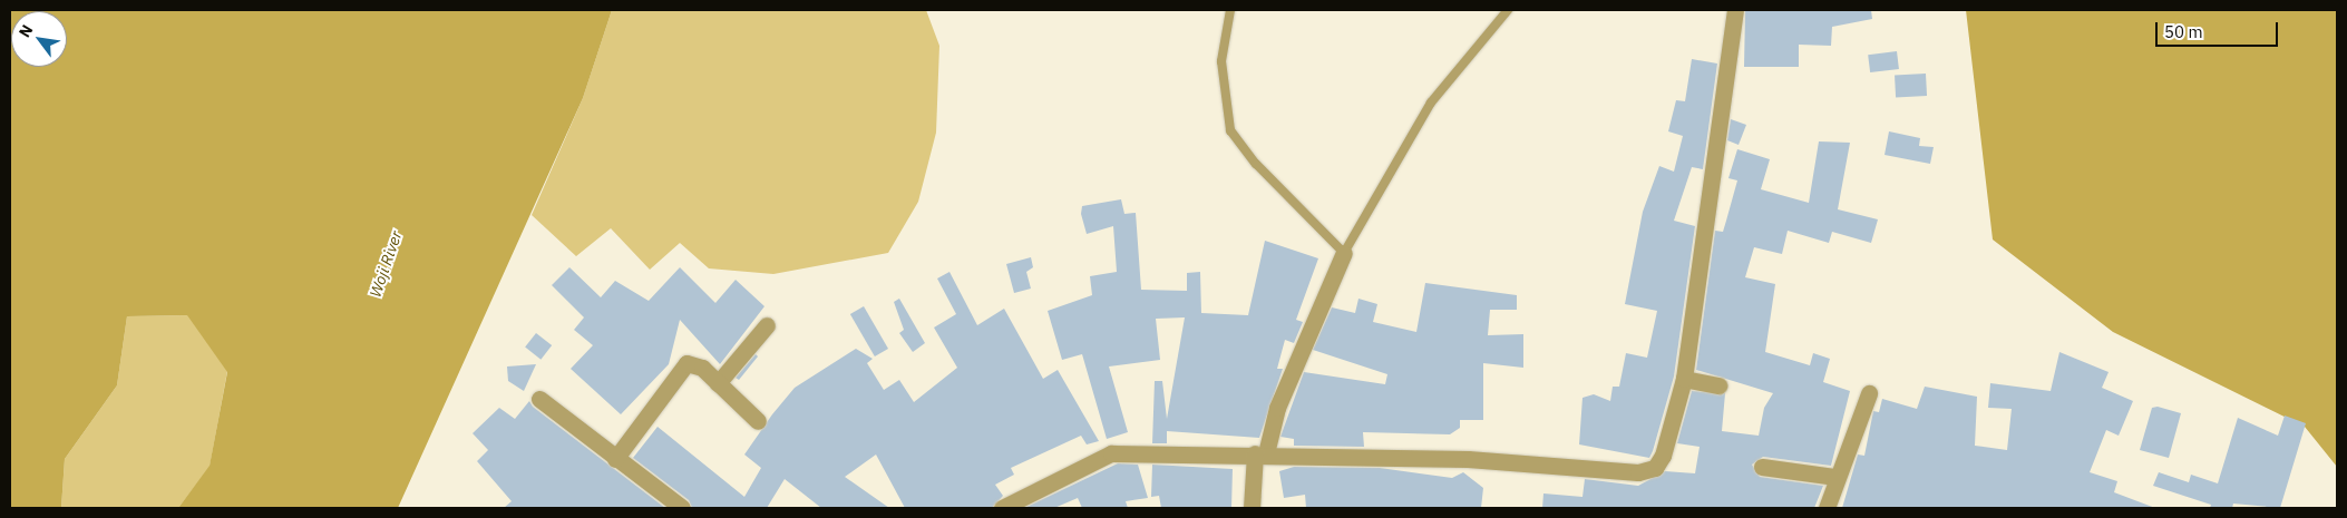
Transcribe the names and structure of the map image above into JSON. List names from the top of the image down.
{
  "water": ["Woji River"],
  "scale_bar": "50 m",
  "north": "top left"
}
